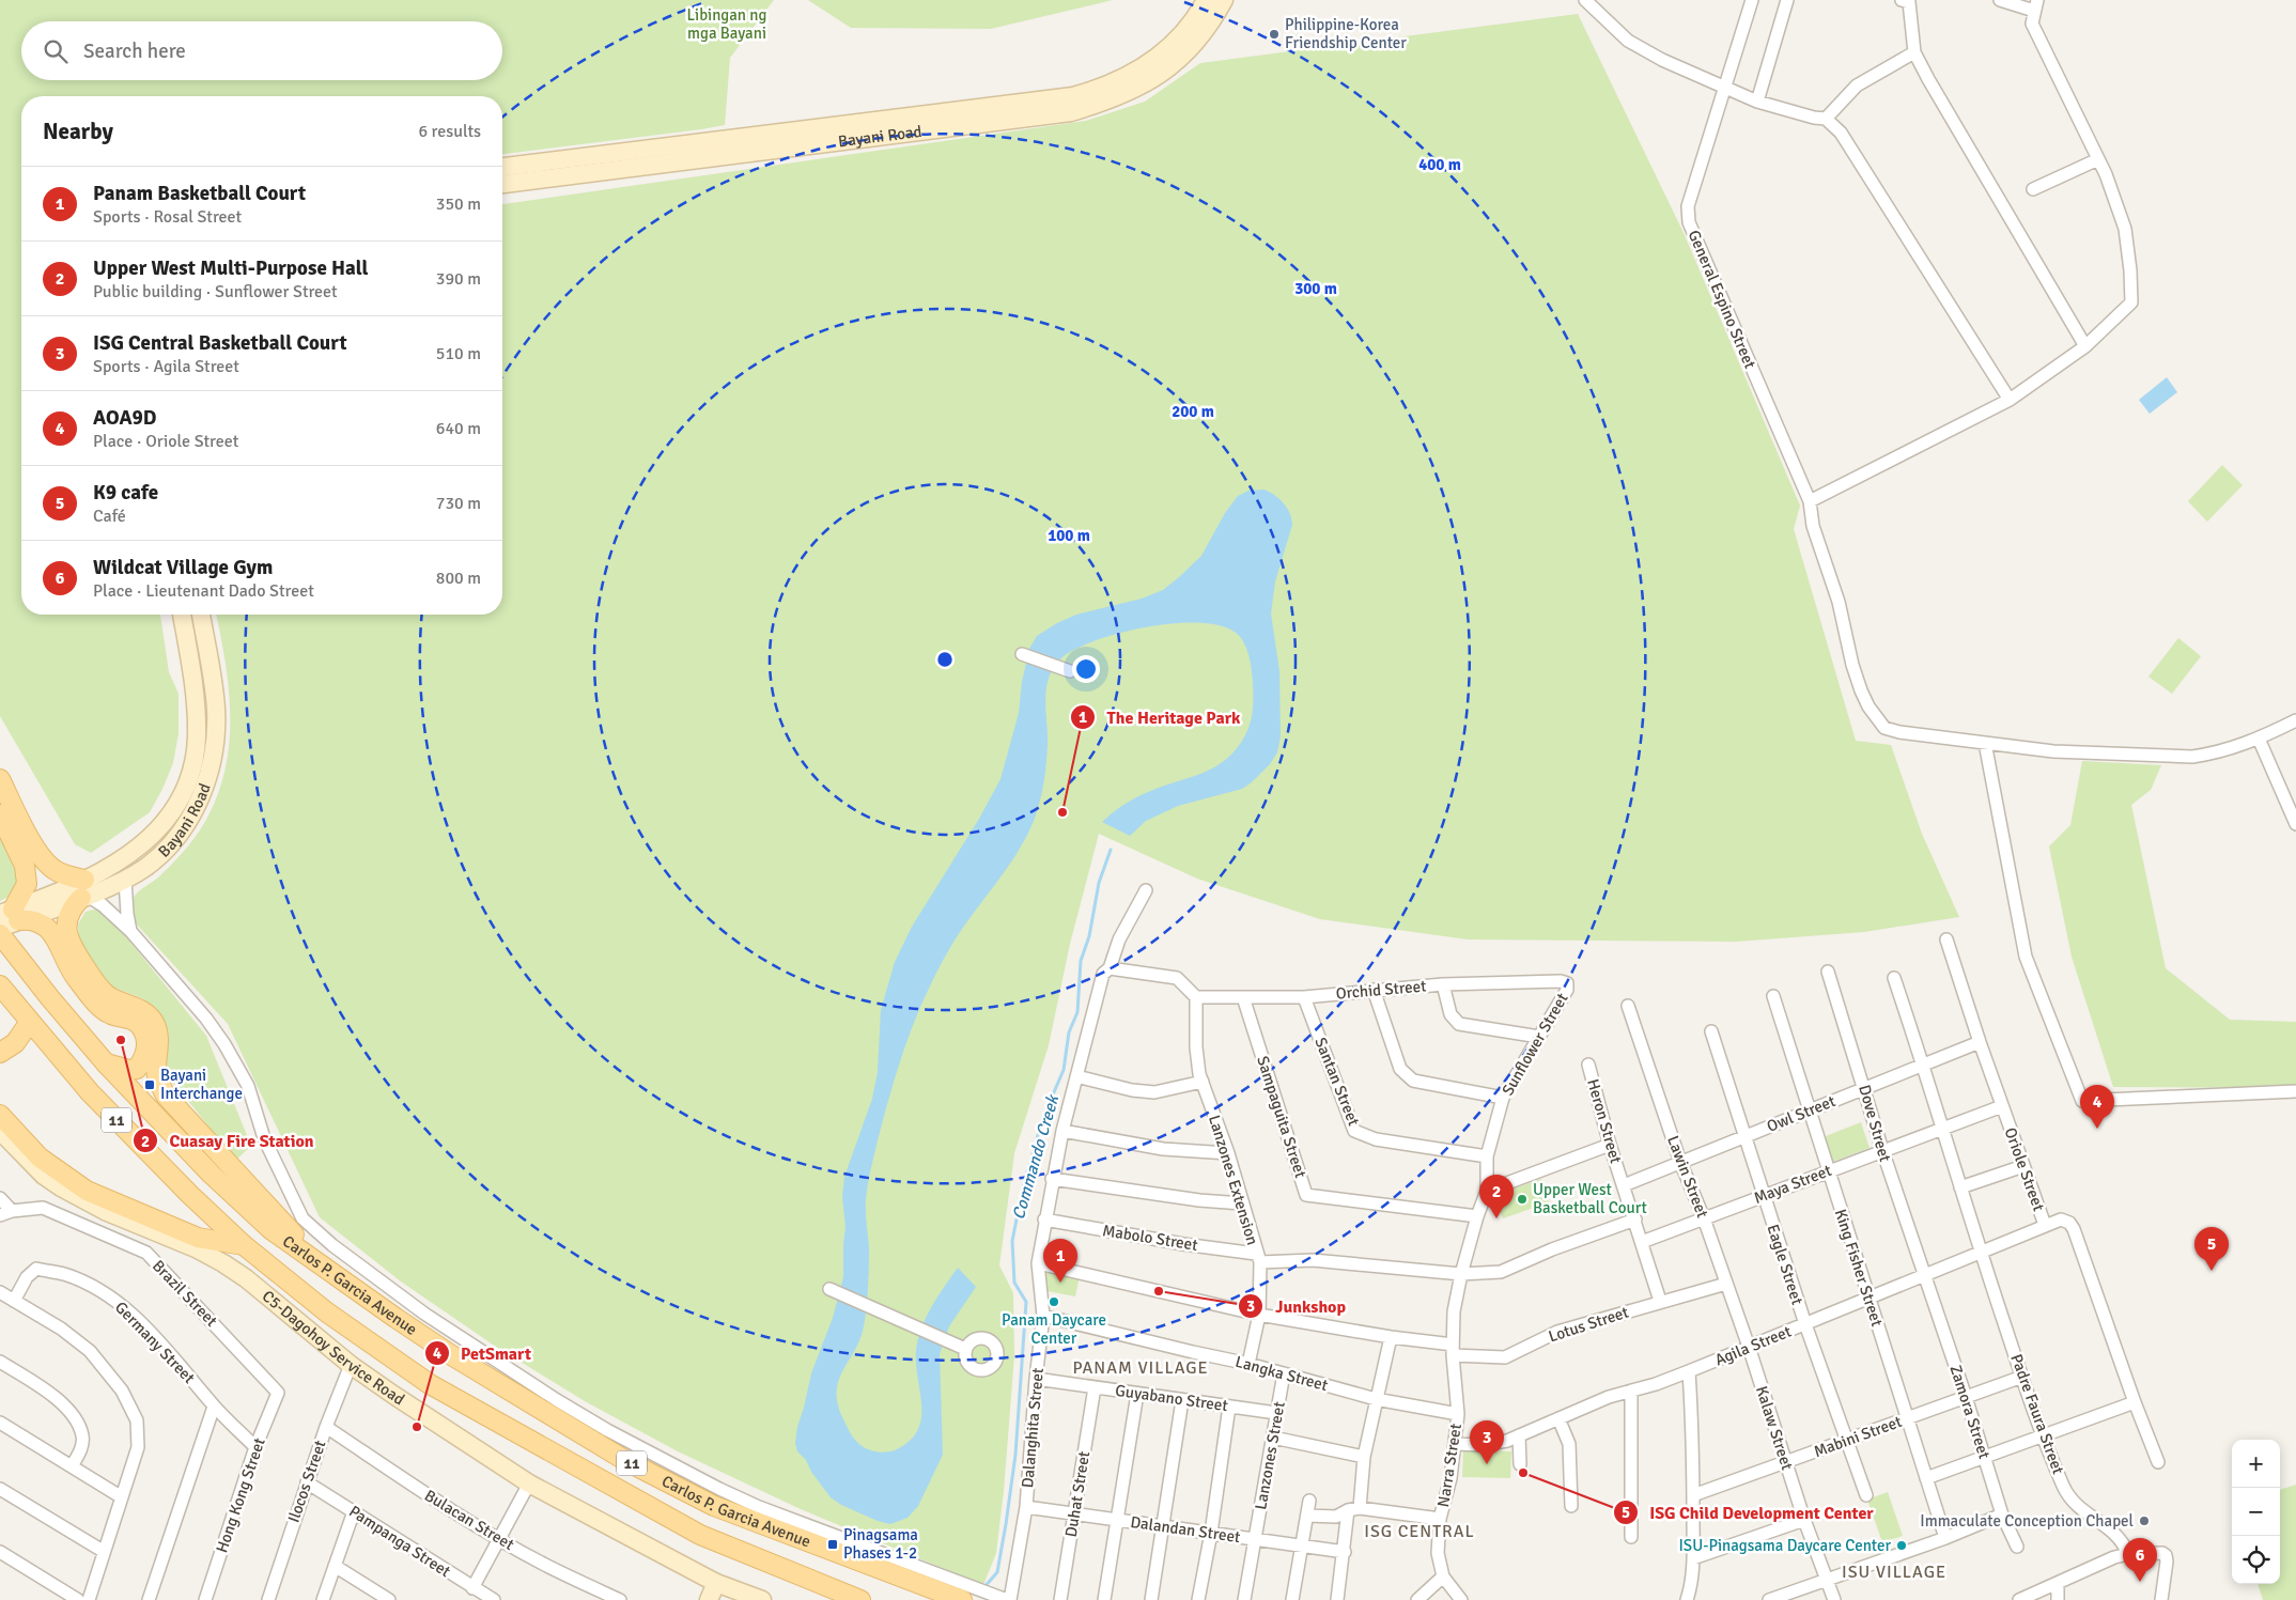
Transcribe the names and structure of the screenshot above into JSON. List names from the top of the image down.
{
  "streets": {
    "main road": [
      "Bayani Road",
      "11",
      "Carlos P. Garcia Avenue",
      "C5-Dagohoy Service Road"
    ],
    "street": [
      "General Espino Street",
      "Orchid Street",
      "Sunflower Street",
      "Santan Street",
      "Owl Street",
      "Sampaguita Street",
      "Heron Street",
      "Dove Street",
      "Oriole Street",
      "Lawin Street",
      "Lanzones Extension",
      "Maya Street",
      "Mabolo Street",
      "Eagle Street",
      "King Fisher Street",
      "Brazil Street",
      "Lotus Street",
      "Germany Street",
      "Agila Street",
      "Langka Street",
      "Guyabano Street",
      "Zamora Street",
      "Padre Faura Street",
      "Dalanghita Street",
      "Kalaw Street",
      "Mabini Street",
      "Lanzones Street",
      "Narra Street",
      "Ilocos Street",
      "Duhat Street",
      "Hong Kong Street",
      "Bulacan Street",
      "Dalandan Street",
      "Pampanga Street"
    ]
  },
  "crossings": [
    ["Orchid Street", "Sunflower Street"],
    ["Orchid Street", "Santan Street"],
    ["Orchid Street", "Sampaguita Street"],
    ["Orchid Street", "Lanzones Extension"],
    ["Sunflower Street", "Santan Street"],
    ["Sunflower Street", "Sampaguita Street"],
    ["Sunflower Street", "Mabolo Street"],
    ["Sunflower Street", "Lotus Street"],
    ["Sunflower Street", "Narra Street"],
    ["Owl Street", "Heron Street"],
    ["Owl Street", "Dove Street"],
    ["Owl Street", "Oriole Street"],
    ["Owl Street", "Lawin Street"],
    ["Owl Street", "Eagle Street"],
    ["Owl Street", "King Fisher Street"],
    ["Heron Street", "Maya Street"],
    ["Heron Street", "Mabolo Street"],
    ["Heron Street", "Lotus Street"],
    ["Dove Street", "Maya Street"],
    ["Dove Street", "Agila Street"],
    ["Dove Street", "Zamora Street"],
    ["Oriole Street", "Maya Street"],
    ["Oriole Street", "Agila Street"],
    ["Lawin Street", "Maya Street"],
    ["Lawin Street", "Lotus Street"],
    ["Lawin Street", "Agila Street"],
    ["Lawin Street", "Kalaw Street"],
    ["Lanzones Extension", "Mabolo Street"],
    ["Lanzones Extension", "Lotus Street"],
    ["Lanzones Extension", "Langka Street"],
    ["Maya Street", "Eagle Street"],
    ["Maya Street", "King Fisher Street"],
    ["Mabolo Street", "Dalanghita Street"],
    ["Eagle Street", "Agila Street"],
    ["Eagle Street", "Mabini Street"],
    ["King Fisher Street", "Agila Street"],
    ["King Fisher Street", "Mabini Street"],
    ["Brazil Street", "Hong Kong Street"],
    ["Lotus Street", "Dalanghita Street"],
    ["Lotus Street", "Narra Street"],
    ["Germany Street", "Hong Kong Street"],
    ["Agila Street", "Zamora Street"],
    ["Agila Street", "Padre Faura Street"],
    ["Agila Street", "Kalaw Street"],
    ["Agila Street", "Narra Street"],
    ["C5-Dagohoy Service Road", "Ilocos Street"],
    ["Langka Street", "Dalanghita Street"],
    ["Langka Street", "Lanzones Street"],
    ["Langka Street", "Narra Street"],
    ["Guyabano Street", "Dalanghita Street"],
    ["Guyabano Street", "Lanzones Street"],
    ["Guyabano Street", "Duhat Street"],
    ["Zamora Street", "Mabini Street"],
    ["Padre Faura Street", "Mabini Street"],
    ["Dalanghita Street", "Dalandan Street"],
    ["Kalaw Street", "Mabini Street"],
    ["Lanzones Street", "Dalandan Street"],
    ["Ilocos Street", "Bulacan Street"],
    ["Ilocos Street", "Pampanga Street"],
    ["Duhat Street", "Dalandan Street"]
  ],
  "districts": ["PANAM VILLAGE", "ISG CENTRAL", "ISU VILLAGE"],
  "water": ["Commando Creek"],
  "parks": ["Libingan ng mga Bayani"],
  "places": {
    "other": [
      "Philippine-Korea Friendship Center",
      "The Heritage Park",
      "Cuasay Fire Station",
      "Upper West Basketball Court",
      "Junkshop",
      "Panam Daycare Center",
      "PetSmart",
      "ISG Child Development Center",
      "Immaculate Conception Chapel",
      "ISU-Pinagsama Daycare Center"
    ],
    "transit": ["Bayani Interchange", "Pinagsama Phases 1-2"]
  },
  "page": {
    "search": "Search here",
    "heading": ["Nearby", "6 results"],
    "list": [
      {
        "mark": "1",
        "name": "Panam Basketball Court",
        "note": "Sports · Rosal Street",
        "value": "350 m"
      },
      {
        "mark": "2",
        "name": "Upper West Multi-Purpose Hall",
        "note": "Public building · Sunflower Street",
        "value": "390 m"
      },
      {
        "mark": "3",
        "name": "ISG Central Basketball Court",
        "note": "Sports · Agila Street",
        "value": "510 m"
      },
      {
        "mark": "4",
        "name": "AOA9D",
        "note": "Place · Oriole Street",
        "value": "640 m"
      },
      {
        "mark": "5",
        "name": "K9 cafe",
        "note": "Café",
        "value": "730 m"
      },
      {
        "mark": "6",
        "name": "Wildcat Village Gym",
        "note": "Place · Lieutenant Dado Street",
        "value": "800 m"
      }
    ],
    "pins": [
      "4",
      "2",
      "5",
      "1",
      "3",
      "6"
    ],
    "map_buttons": ["+", "−"]
  },
  "rings": [
    "400 m",
    "300 m",
    "200 m",
    "100 m"
  ]
}
